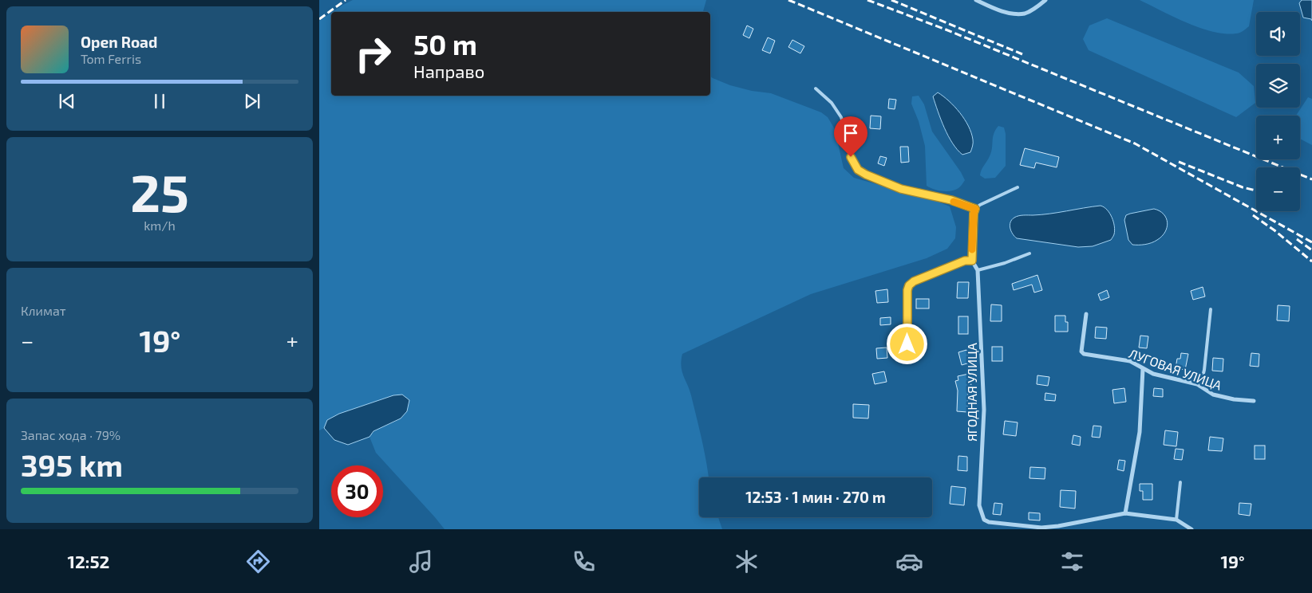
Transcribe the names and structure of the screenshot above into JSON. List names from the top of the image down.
{
  "streets": {
    "street": ["ЛУГОВАЯ УЛИЦА", "ЯГОДНАЯ УЛИЦА"]
  },
  "page": {
    "map_buttons": ["+", "−"],
    "turn": ["50 m", "Направо"],
    "song": ["Open Road", "Tom Ferris"],
    "tile": [
      ["25", "km/h"],
      "Климат",
      ["Запас хода · 79%", "395 km"]
    ],
    "heat": ["−", "19°", "+"],
    "limit": "30",
    "trip": "12:53 · 1 мин · 270 m",
    "tabs": ["12:52", "19°"]
  }
}
